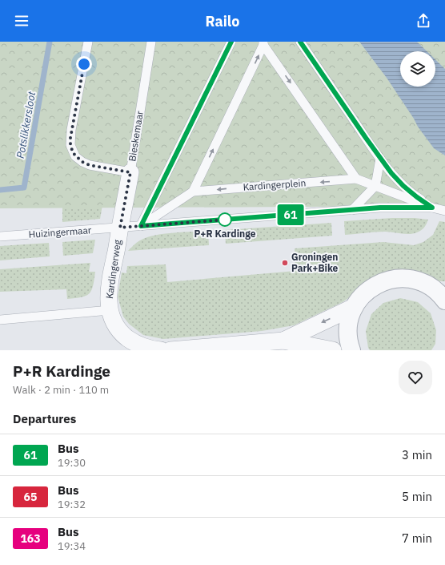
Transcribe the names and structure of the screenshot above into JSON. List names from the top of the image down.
{
  "streets": {
    "street": ["Kardingerweg"],
    "lane": ["Bieskemaar", "Kardingerplein", "Huizingermaar"]
  },
  "crossings": [
    ["Bieskemaar", "Kardingerweg"],
    ["Kardingerplein", "Huizingermaar"],
    ["Kardingerplein", "Kardingerweg"],
    ["Huizingermaar", "Kardingerweg"]
  ],
  "water": ["Potslikkersloot"],
  "places": ["P+R Kardinge", "Groningen Park+Bike"],
  "lines": ["bus line 61"],
  "page": {
    "header": "Railo",
    "on_map": "61",
    "heading": [
      ["P+R Kardinge", "Walk · 2 min · 110 m"],
      "Departures"
    ],
    "list": [
      {
        "mark": "61",
        "name": "Bus",
        "note": "19:30",
        "value": "3 min"
      },
      {
        "mark": "65",
        "name": "Bus",
        "note": "19:32",
        "value": "5 min"
      },
      {
        "mark": "163",
        "name": "Bus",
        "note": "19:34",
        "value": "7 min"
      }
    ]
  }
}
